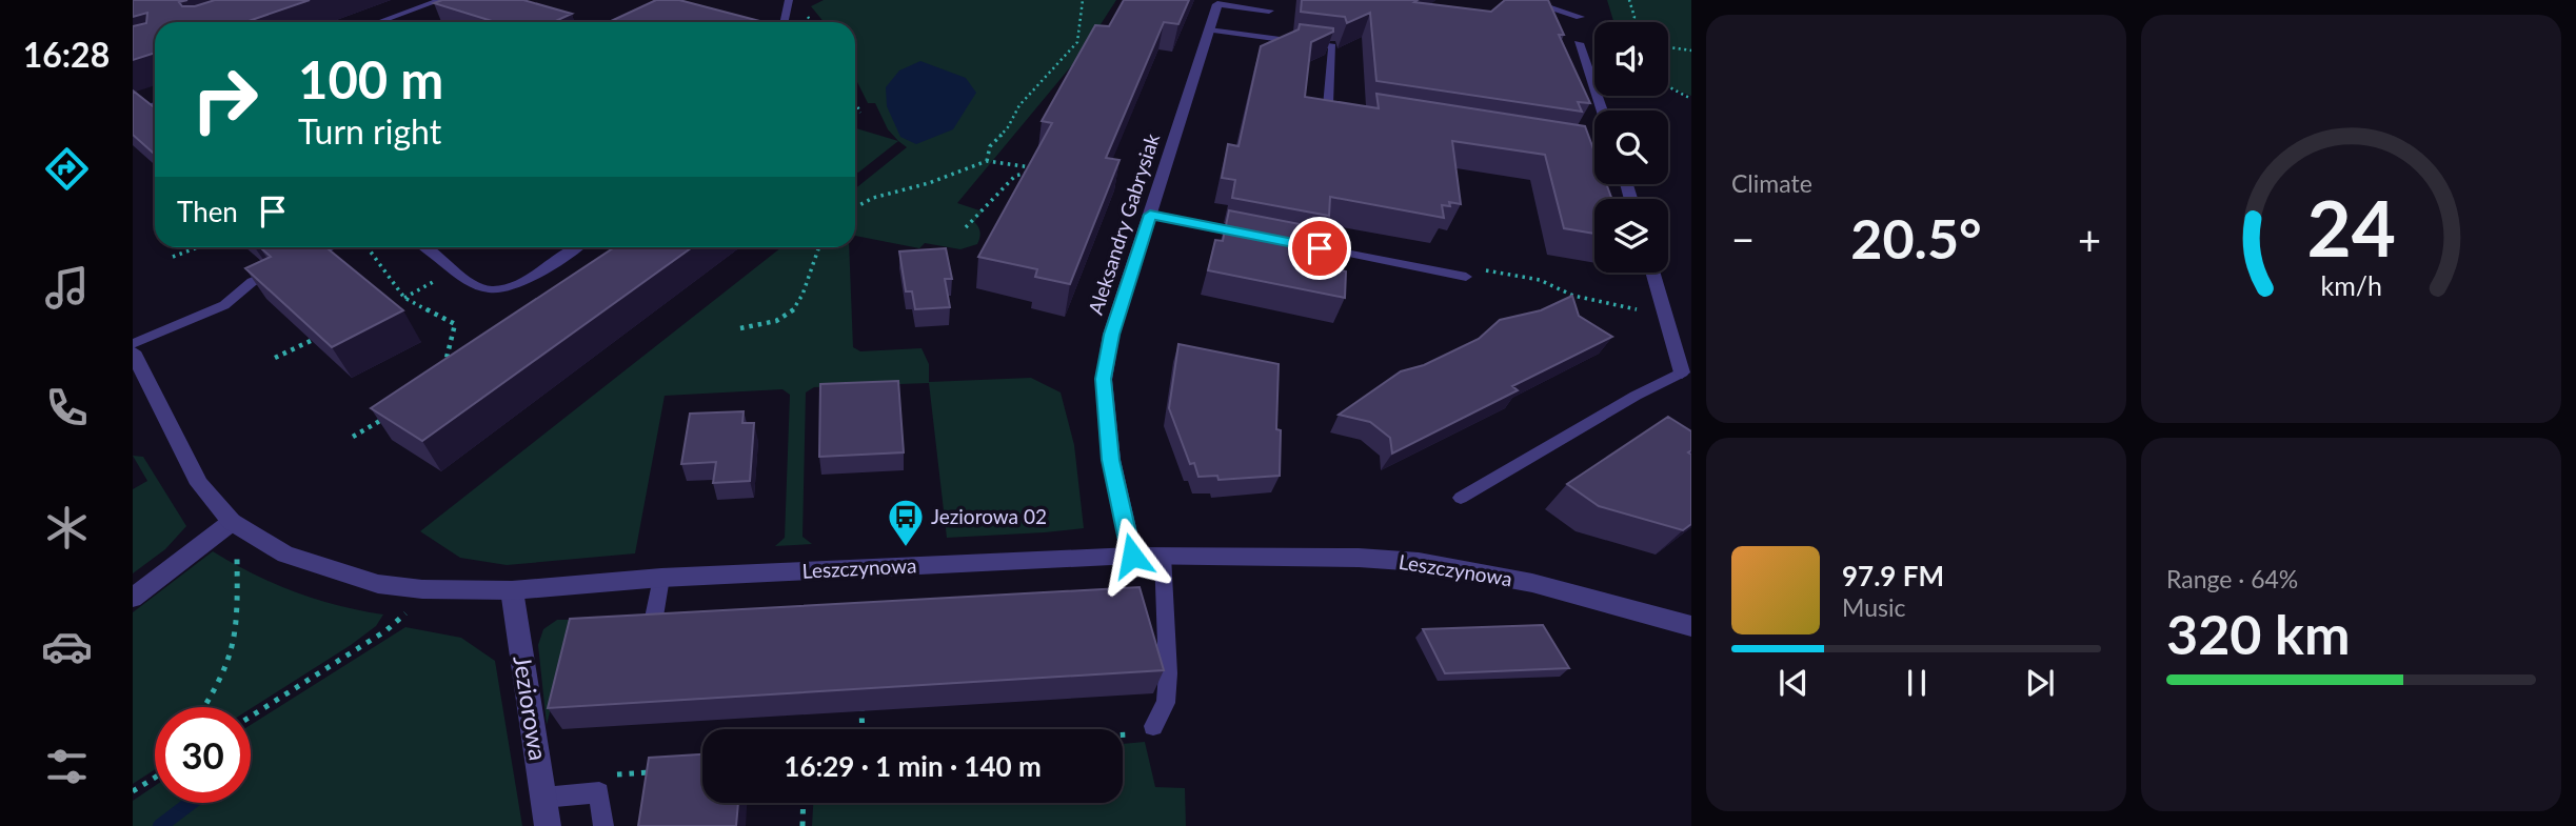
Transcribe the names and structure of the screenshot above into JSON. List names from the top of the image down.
{
  "streets": {
    "street": ["Aleksandry Gabrysiak", "Leszczynowa", "Jeziorowa"]
  },
  "crossings": [
    ["Aleksandry Gabrysiak", "Leszczynowa"],
    ["Leszczynowa", "Jeziorowa"]
  ],
  "places": {
    "bus stop": ["Jeziorowa 02"]
  },
  "page": {
    "tabs": "16:28",
    "tile": [
      "Climate",
      ["Range · 64%", "320 km"]
    ],
    "turn": ["100 m", "Turn right"],
    "then": "Then",
    "heat": ["−", "20.5°", "+"],
    "song": ["97.9 FM", "Music"],
    "limit": "30",
    "trip": "16:29 · 1 min · 140 m",
    "gauge": ["24", "km/h"]
  }
}
